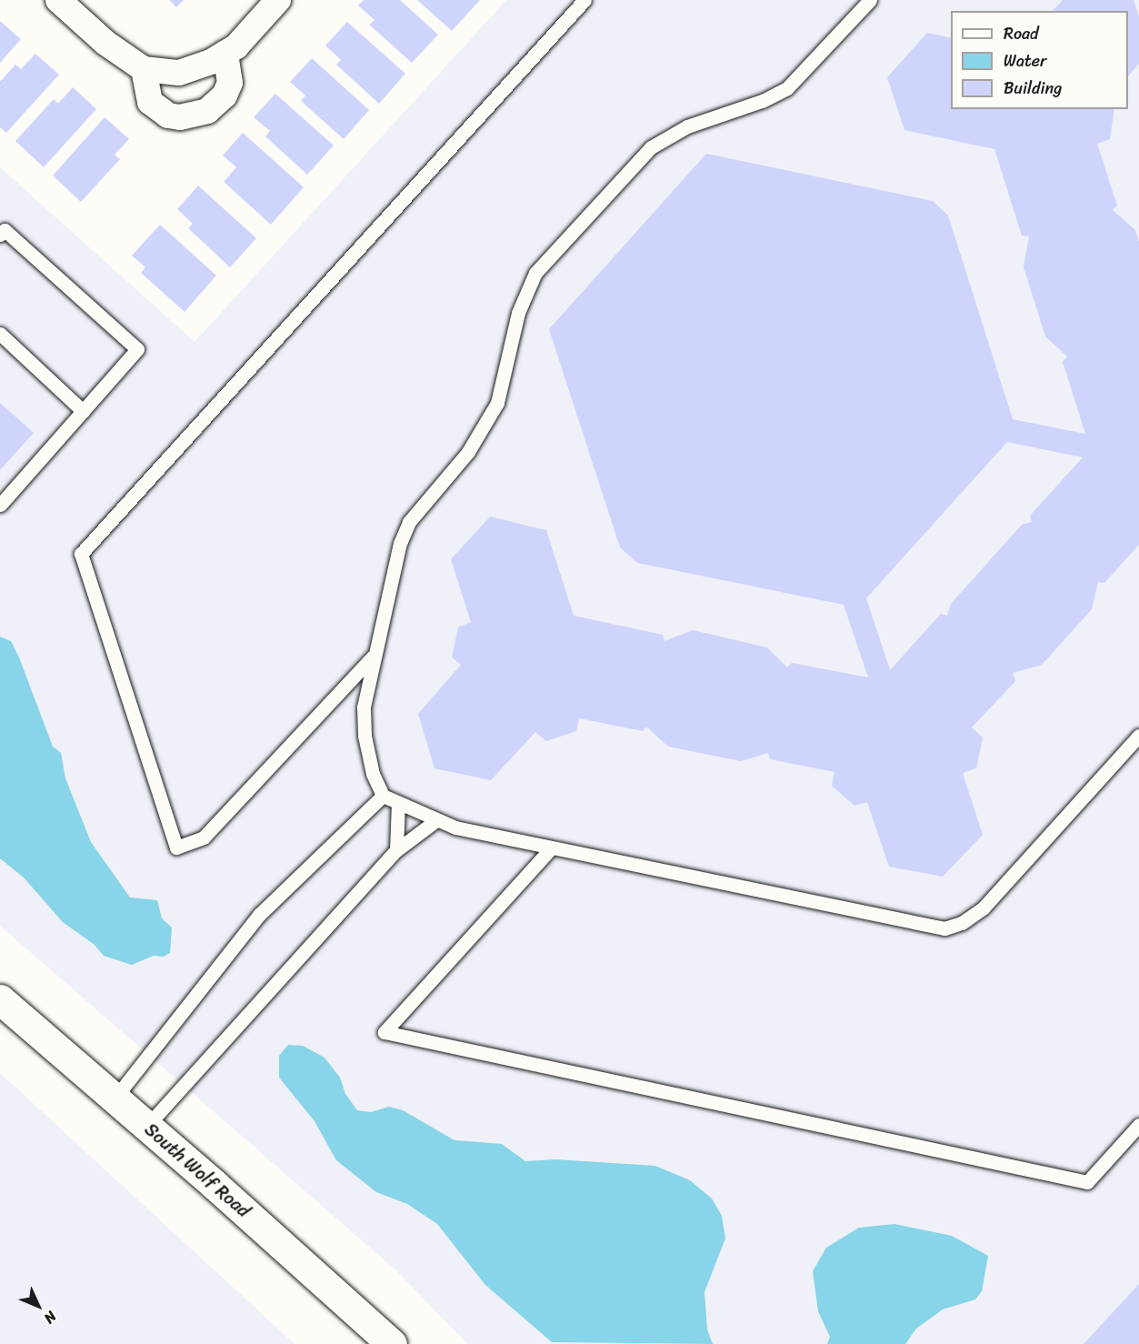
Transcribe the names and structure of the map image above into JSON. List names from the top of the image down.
{
  "streets": {
    "main road": ["South Wolf Road"]
  },
  "legend": ["Road", "Water", "Building"],
  "north": "bottom right"
}
